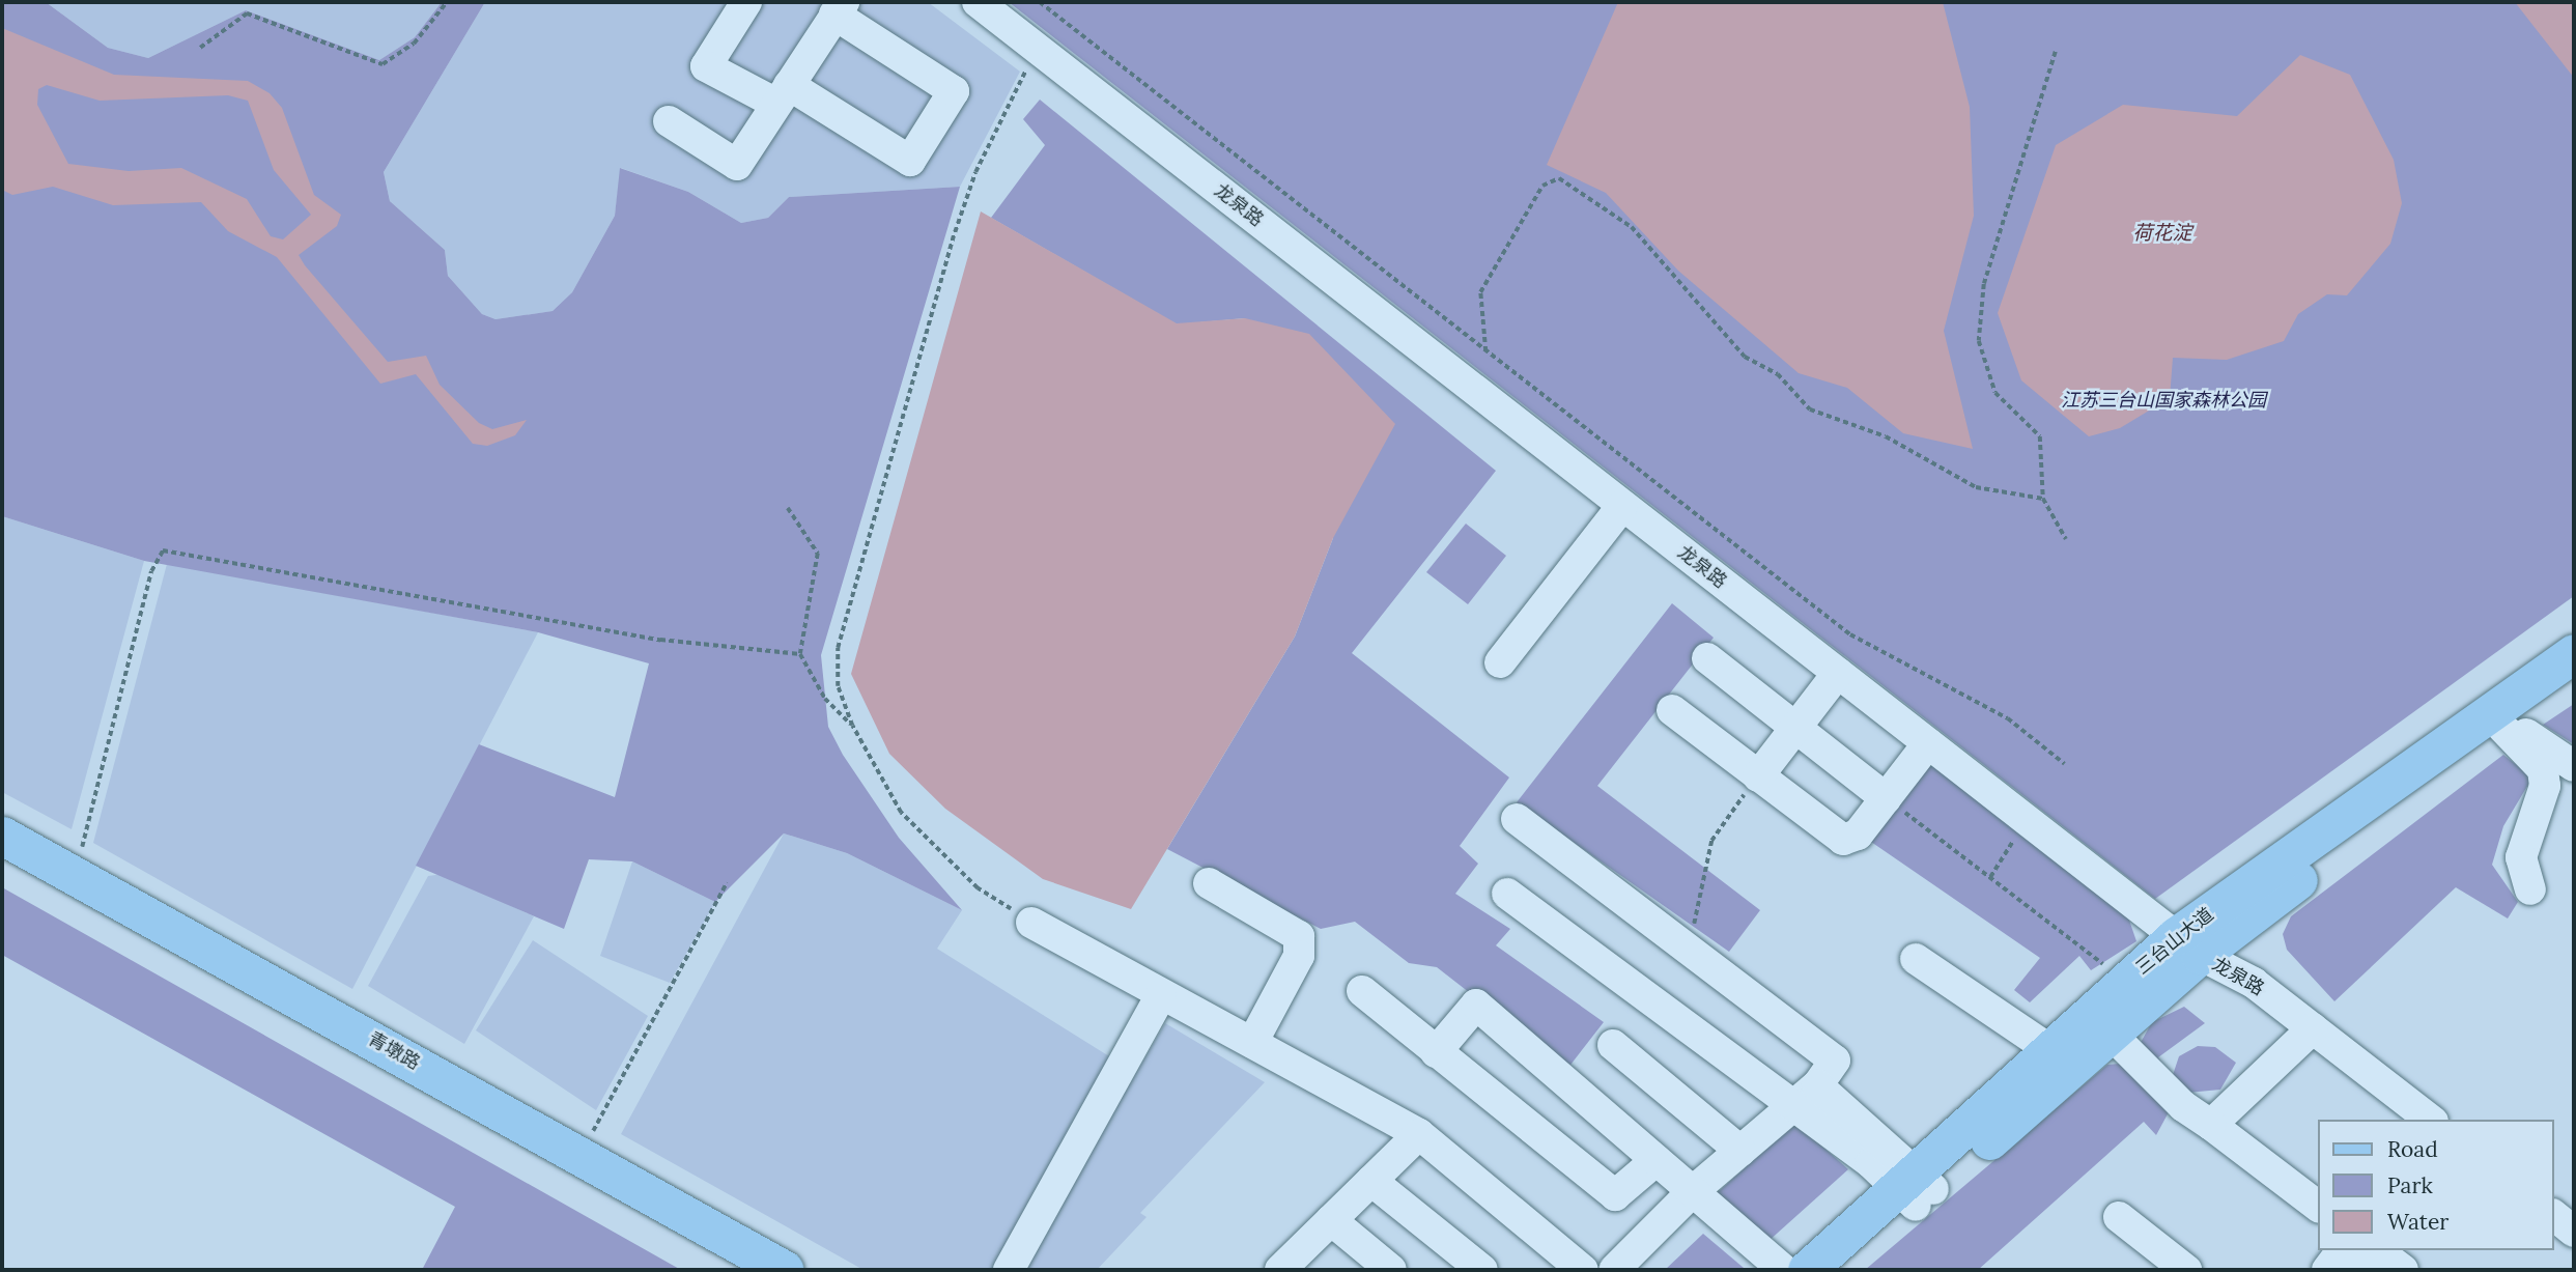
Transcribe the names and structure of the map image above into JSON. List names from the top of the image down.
{
  "streets": {
    "main road": ["三台山大道", "青墩路"],
    "street": ["龙泉路"]
  },
  "crossings": [
    ["龙泉路", "三台山大道"]
  ],
  "water": ["荷花淀"],
  "parks": ["江苏三台山国家森林公园"],
  "legend": ["Road", "Park", "Water"]
}
